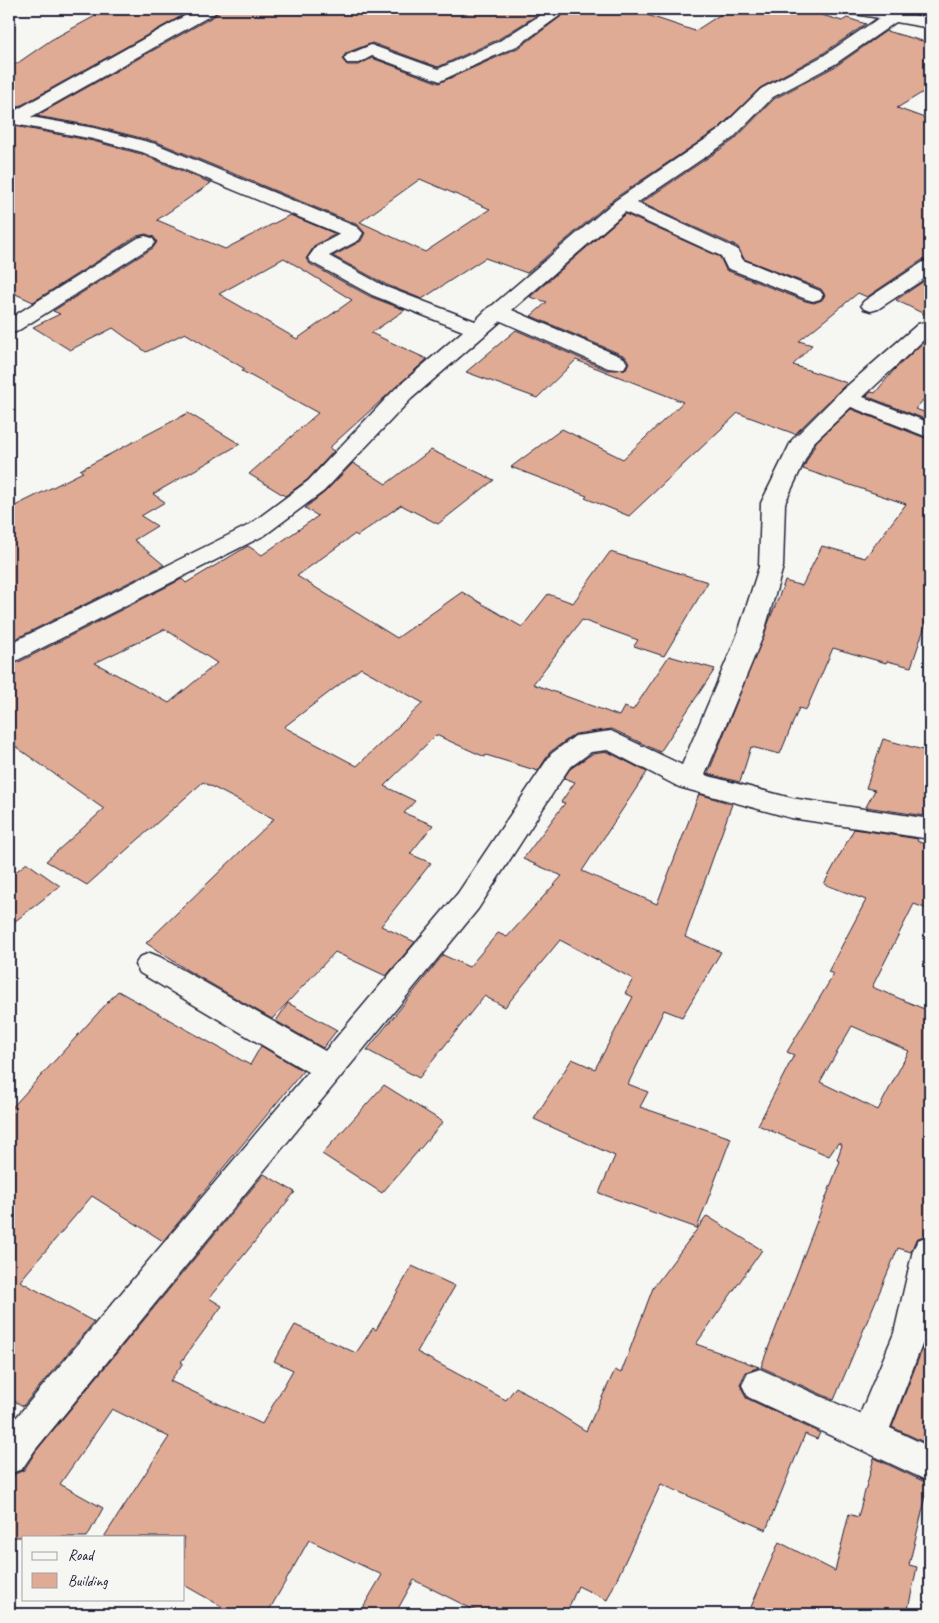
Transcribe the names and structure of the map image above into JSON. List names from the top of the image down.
{
  "legend": ["Road", "Building"]
}
